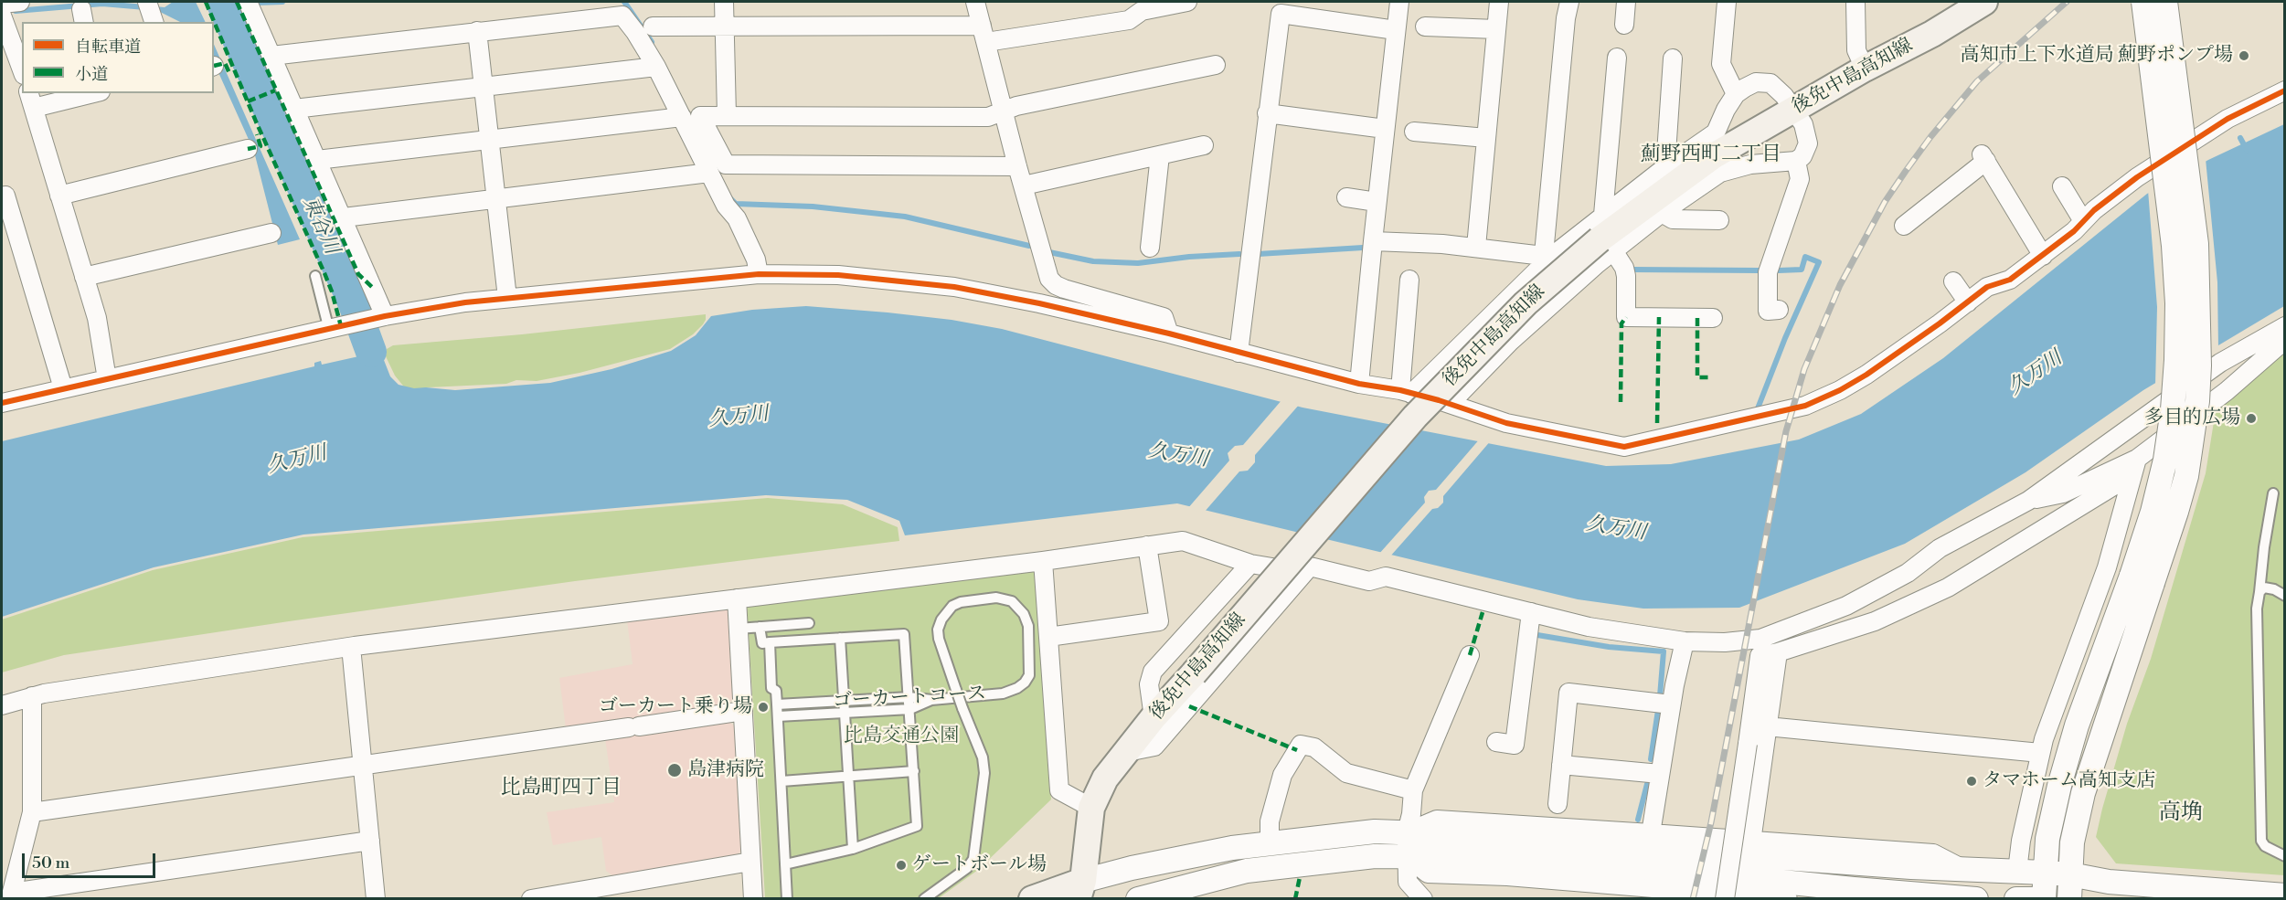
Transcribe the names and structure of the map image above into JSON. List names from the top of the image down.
{
  "streets": {
    "main road": ["後免中島高知線"],
    "lane": ["ゴーカートコース"]
  },
  "districts": ["薊野西町二丁目", "比島町四丁目", "高埆"],
  "water": ["東谷川", "久万川"],
  "parks": ["比島交通公園"],
  "places": [
    "高知市上下水道局 薊野ポンプ場",
    "多目的広場",
    "ゴーカート乗り場",
    "島津病院",
    "タマホーム高知支店",
    "ゲートボール場"
  ],
  "legend": ["自転車道", "小道"],
  "scale_bar": "50 m"
}
